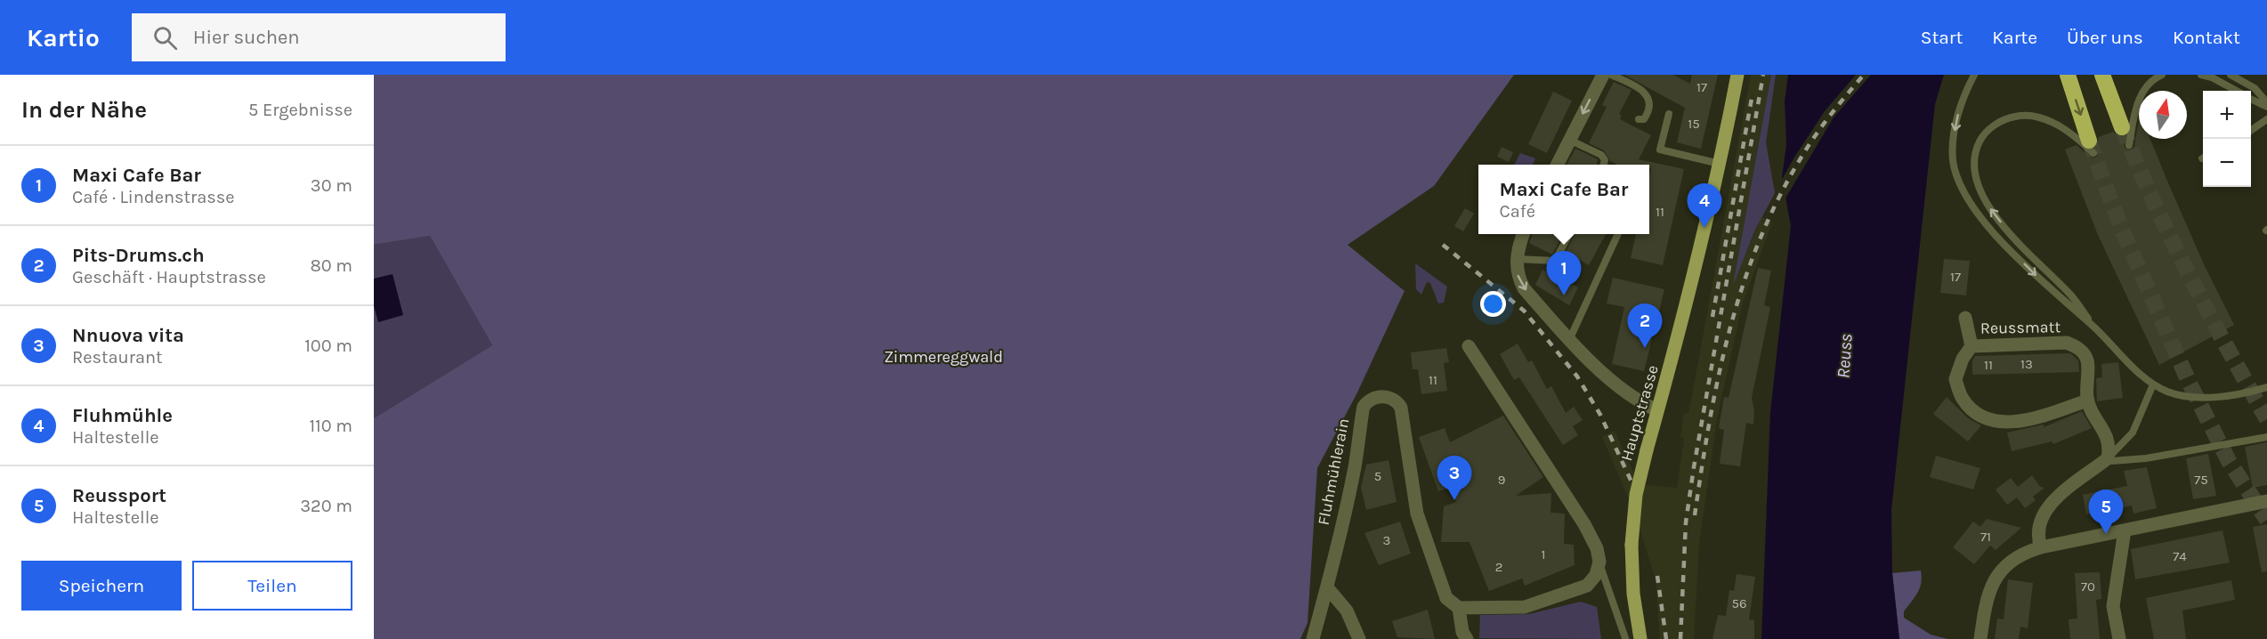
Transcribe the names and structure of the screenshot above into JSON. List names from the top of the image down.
{
  "streets": {
    "main road": ["Hauptstrasse"],
    "street": ["Reussmatt", "Fluhmühlerain"]
  },
  "water": ["Reuss"],
  "parks": ["Zimmereggwald"],
  "house_numbers": [
    "17",
    "15",
    "11",
    "17",
    "13",
    "11",
    "11",
    "5",
    "9",
    "75",
    "71",
    "3",
    "1",
    "74",
    "2",
    "70",
    "56"
  ],
  "north": "top",
  "page": {
    "header": "Kartio",
    "search": "Hier suchen",
    "nav": [
      "Start",
      "Karte",
      "Über uns",
      "Kontakt"
    ],
    "heading": ["In der Nähe", "5 Ergebnisse"],
    "map_buttons": ["+", "−"],
    "list": [
      {
        "mark": "1",
        "name": "Maxi Cafe Bar",
        "note": "Café · Lindenstrasse",
        "value": "30 m"
      },
      {
        "mark": "2",
        "name": "Pits-Drums.ch",
        "note": "Geschäft · Hauptstrasse",
        "value": "80 m"
      },
      {
        "mark": "3",
        "name": "Nnuova vita",
        "note": "Restaurant",
        "value": "100 m"
      },
      {
        "mark": "4",
        "name": "Fluhmühle",
        "note": "Haltestelle",
        "value": "110 m"
      },
      {
        "mark": "5",
        "name": "Reussport",
        "note": "Haltestelle",
        "value": "320 m"
      }
    ],
    "popup": ["Maxi Cafe Bar", "Café"],
    "pins": [
      "4",
      "1",
      "2",
      "3",
      "5"
    ],
    "buttons": ["Speichern", "Teilen"]
  }
}
